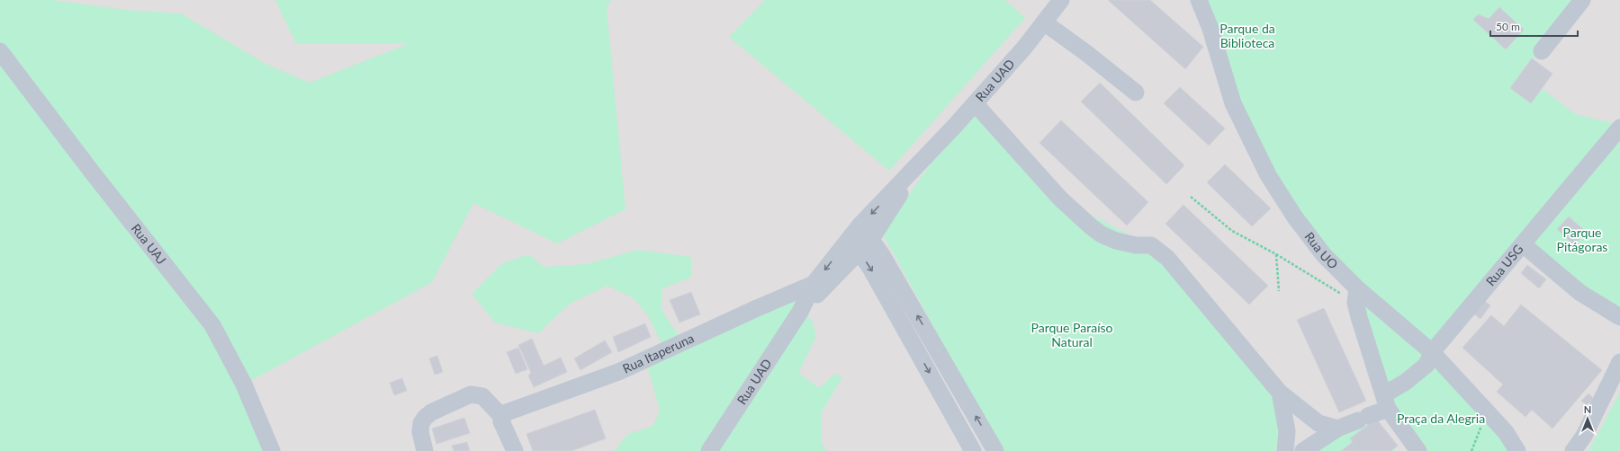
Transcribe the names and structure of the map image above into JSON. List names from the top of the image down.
{
  "streets": {
    "street": [
      "Rua UAD",
      "Rua UAJ",
      "Rua UO",
      "Rua USG",
      "Rua Itaperuna"
    ]
  },
  "crossings": [
    ["Rua UAD", "Rua Itaperuna"],
    ["Rua UO", "Rua USG"]
  ],
  "parks": [
    "Parque da Biblioteca",
    "Parque Pitágoras",
    "Parque Paraíso Natural",
    "Praça da Alegria"
  ],
  "scale_bar": "50 m",
  "north": "top"
}
